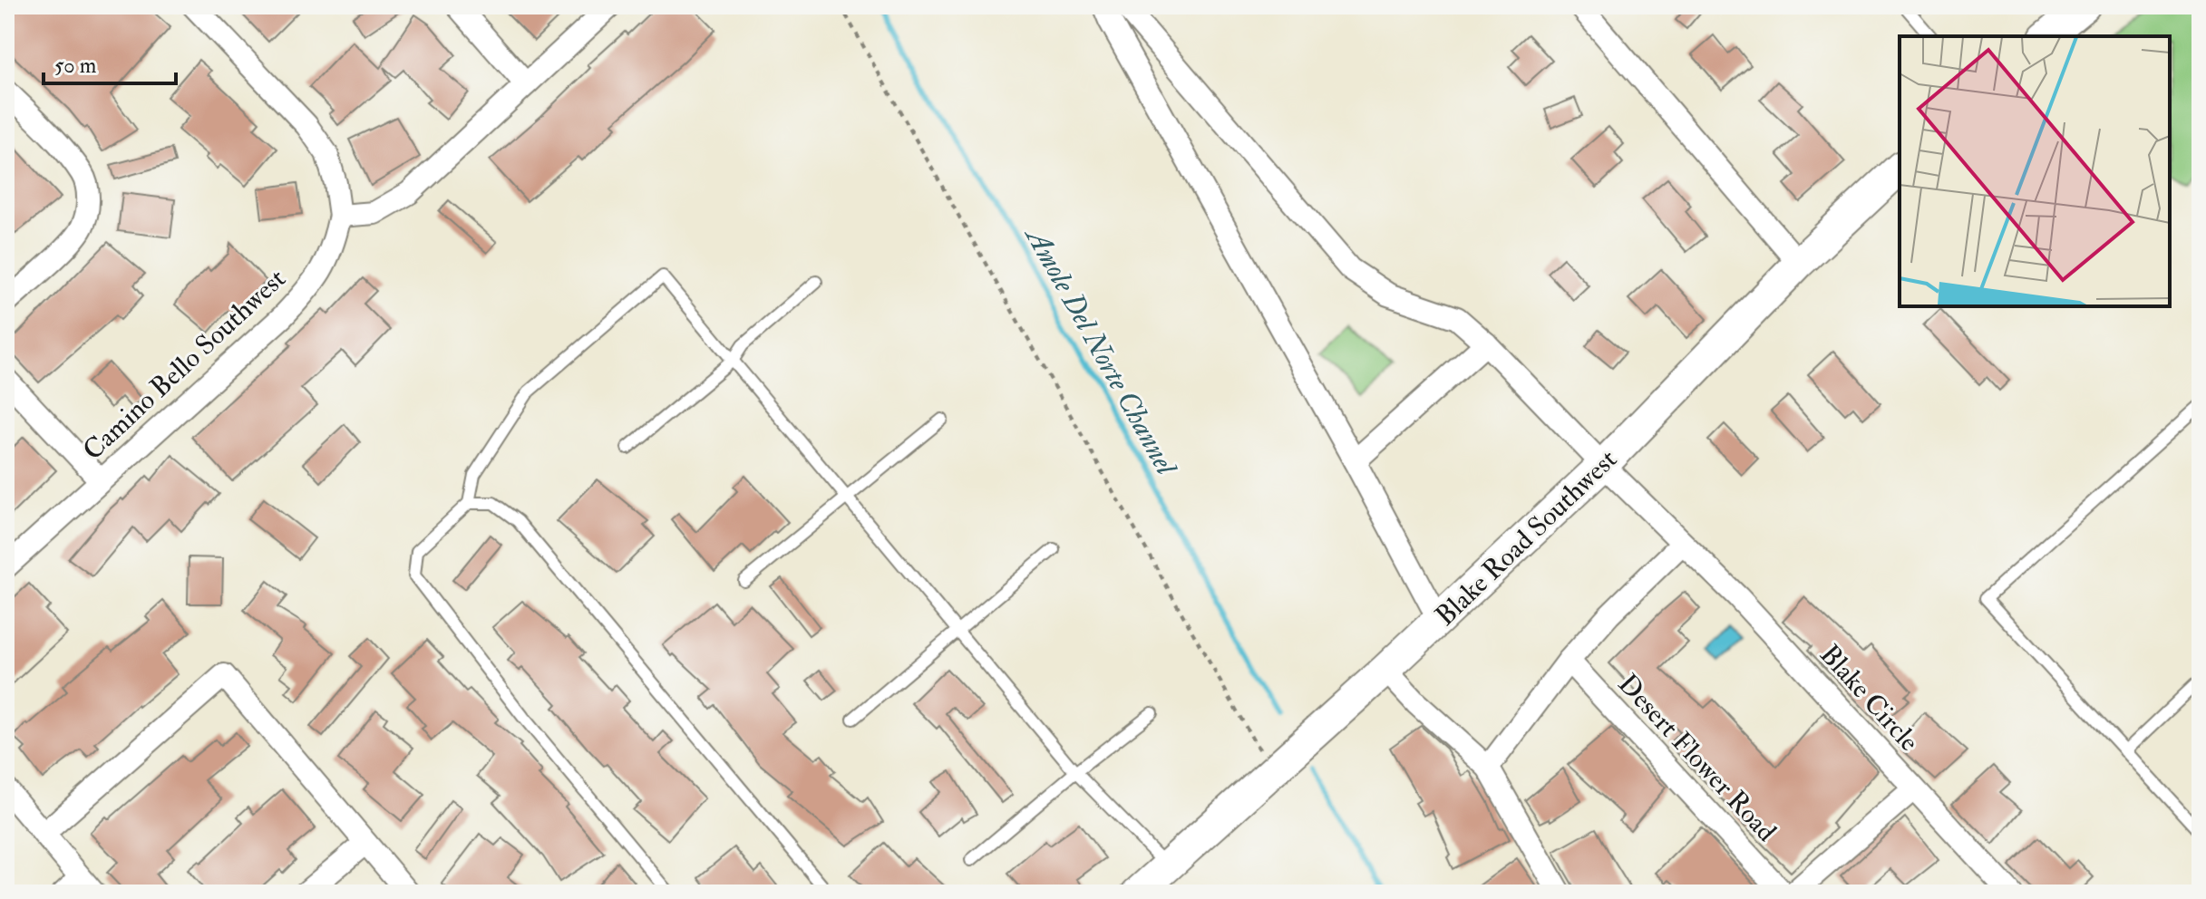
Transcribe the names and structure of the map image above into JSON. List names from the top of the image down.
{
  "streets": {
    "main road": ["Blake Road Southwest"],
    "street": ["Camino Bello Southwest", "Blake Circle", "Desert Flower Road"]
  },
  "crossings": [
    ["Blake Road Southwest", "Blake Circle"]
  ],
  "water": ["Amole Del Norte Channel"],
  "scale_bar": "50 m"
}
